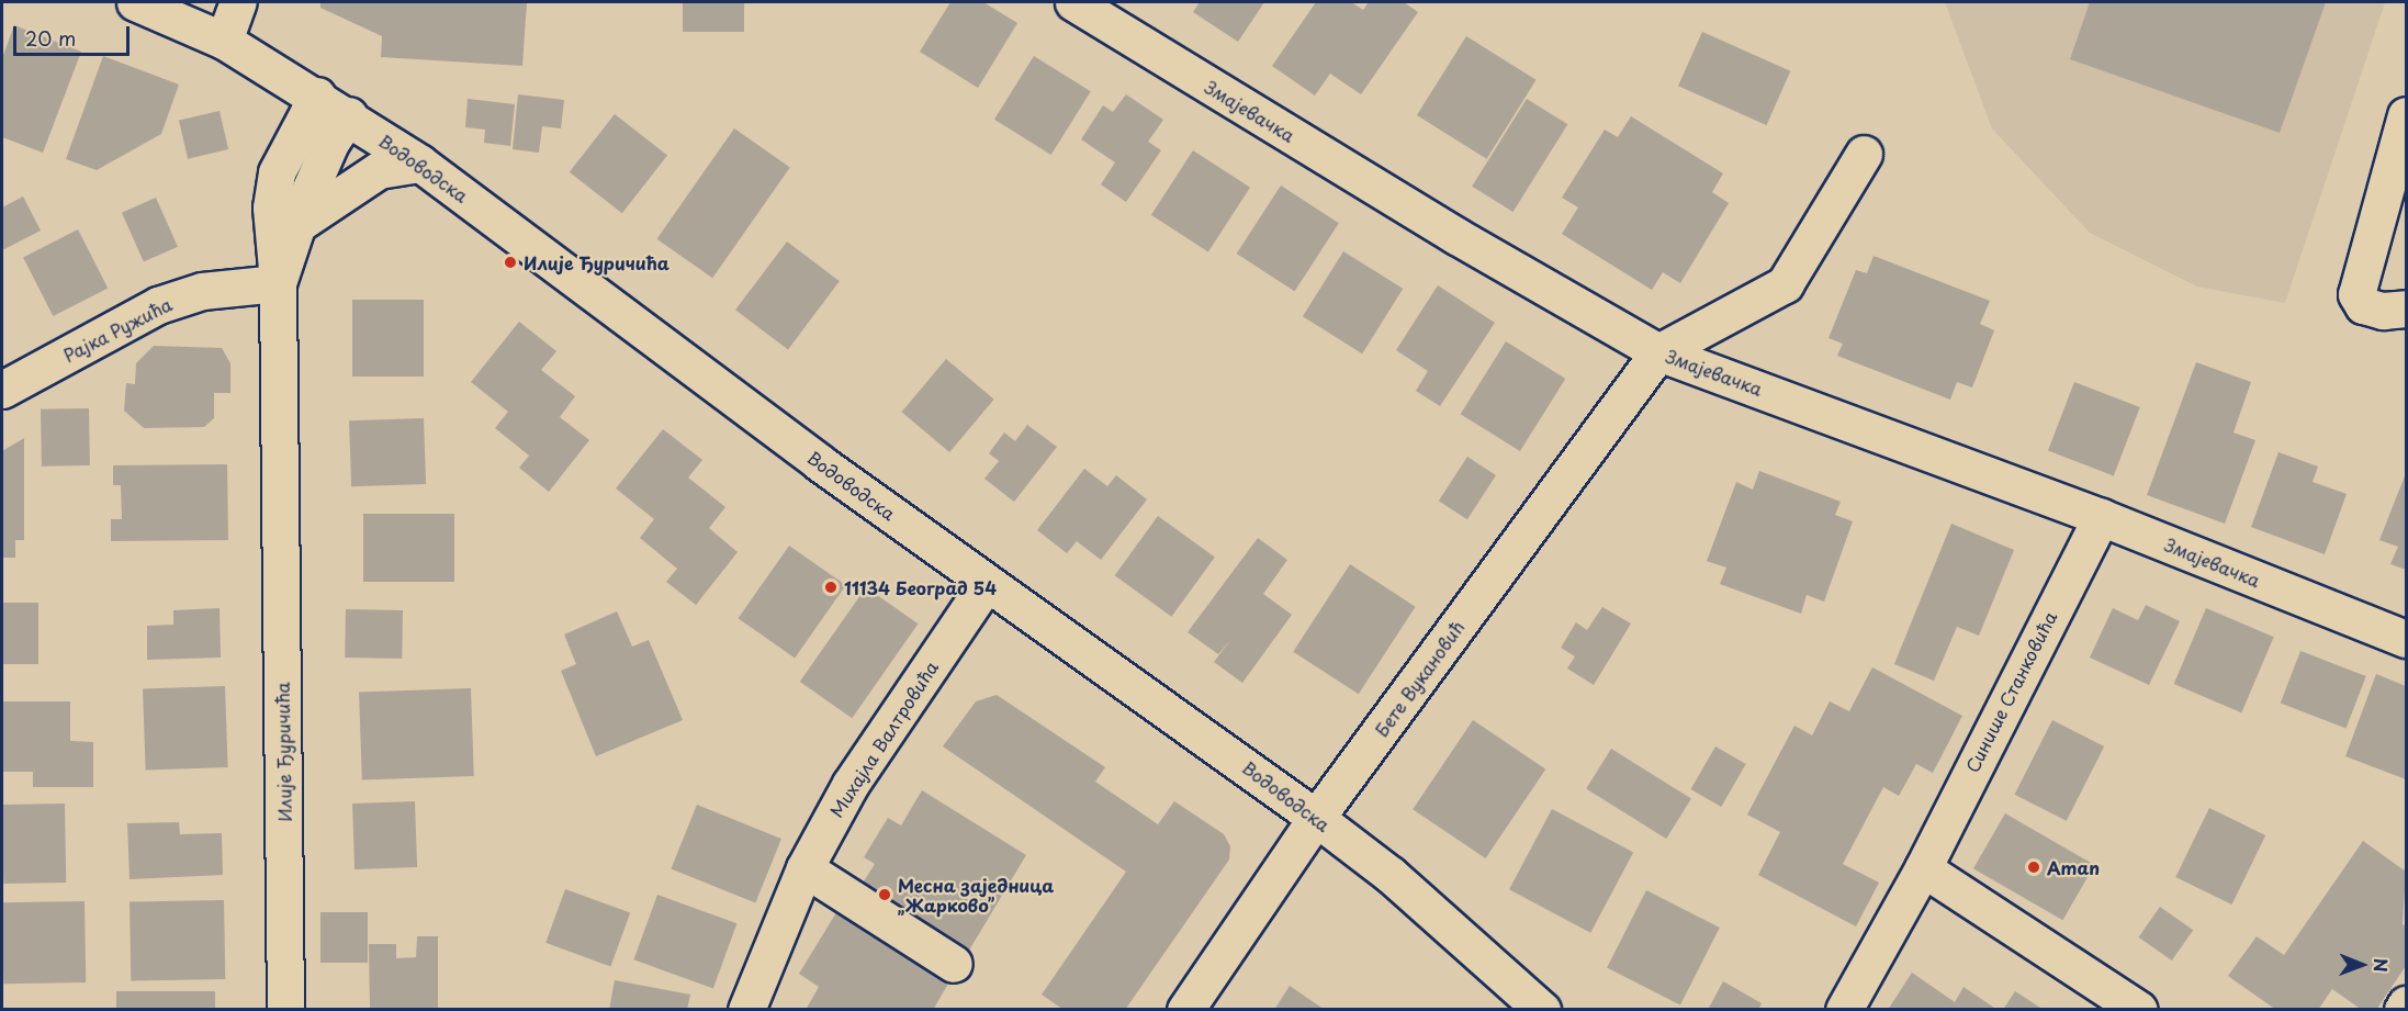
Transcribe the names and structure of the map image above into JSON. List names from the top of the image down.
{
  "streets": {
    "street": [
      "Змајевачка",
      "Водоводска",
      "Рајка Ружића",
      "Бете Вукановић",
      "Синише Станковића",
      "Михајла Валтровића",
      "Илије Ђуричића"
    ]
  },
  "crossings": [
    ["Змајевачка", "Бете Вукановић"],
    ["Змајевачка", "Синише Станковића"],
    ["Водоводска", "Бете Вукановић"],
    ["Водоводска", "Михајла Валтровића"],
    ["Водоводска", "Илије Ђуричића"],
    ["Рајка Ружића", "Илије Ђуричића"]
  ],
  "places": [
    "Илије Ђуричића",
    "11134 Београд 54",
    "Aman",
    "Месна заједница „Жарково”"
  ],
  "scale_bar": "20 m",
  "north": "right"
}
